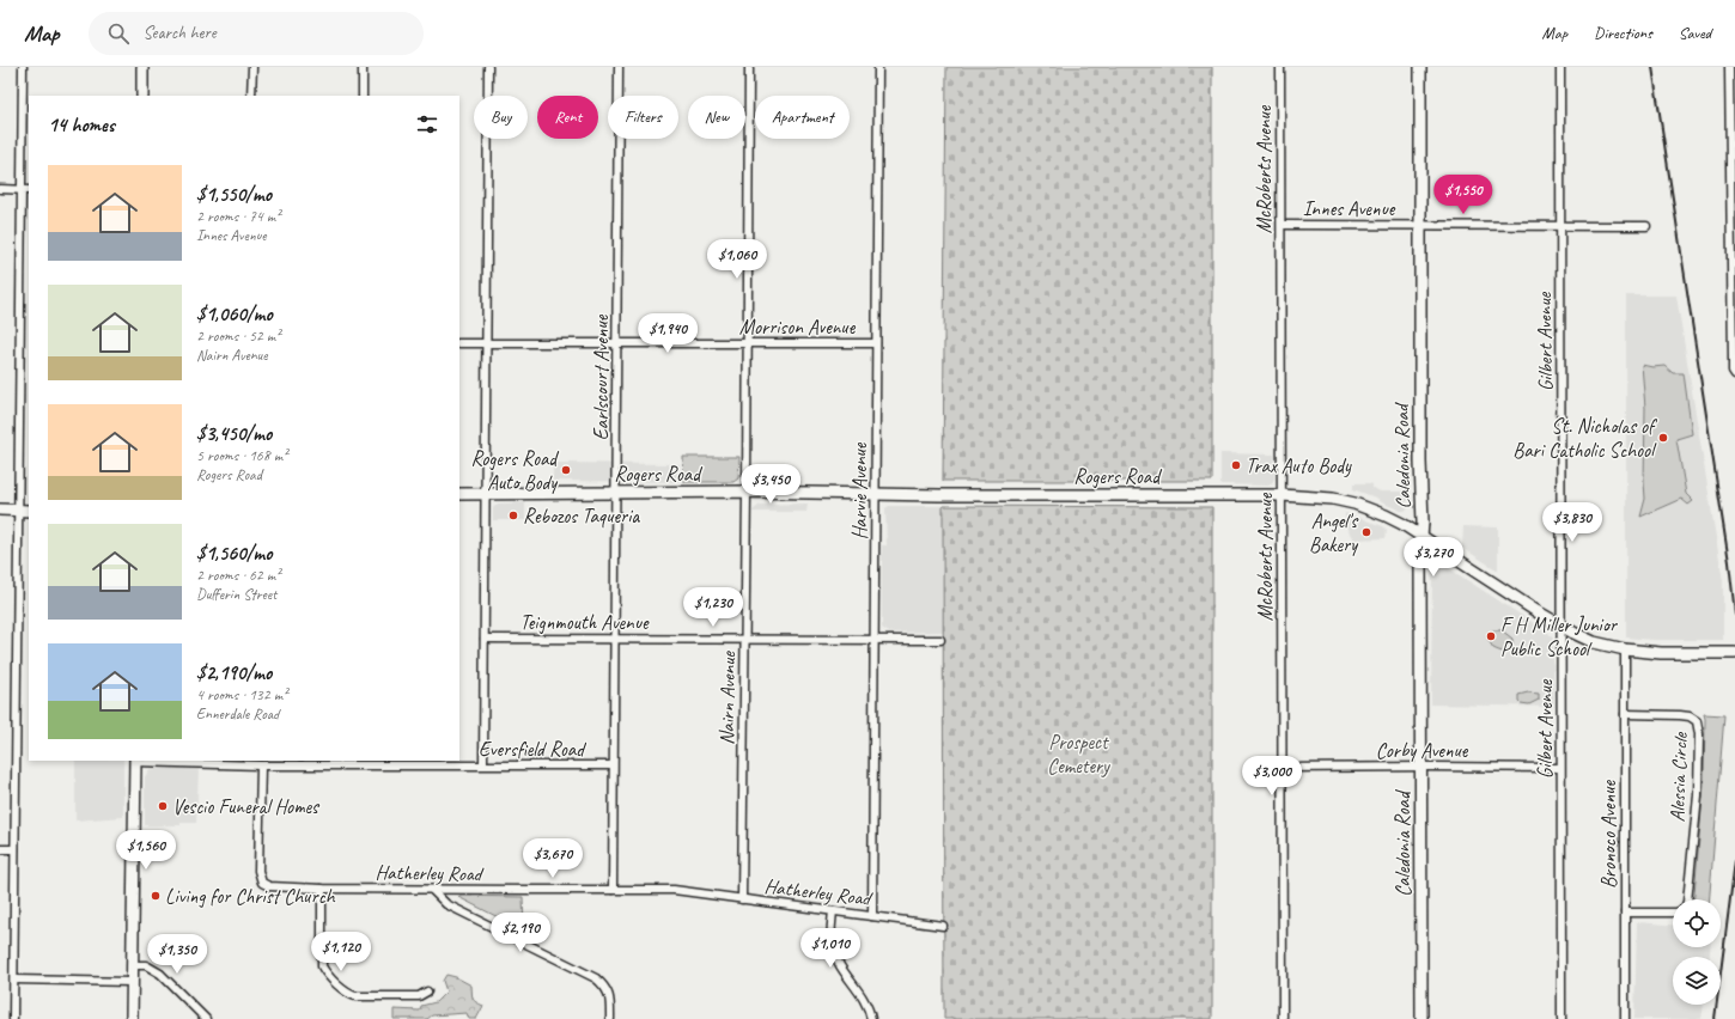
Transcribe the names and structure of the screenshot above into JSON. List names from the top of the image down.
{
  "streets": {
    "street": [
      "McRoberts Avenue",
      "Innes Avenue",
      "Morrison Avenue",
      "Gilbert Avenue",
      "Earlscourt Avenue",
      "Caledonia Road",
      "Rogers Road",
      "Harvie Avenue",
      "Teignmouth Avenue",
      "Nairn Avenue",
      "Eversfield Road",
      "Corby Avenue",
      "Alessia Circle",
      "Bronoco Avenue",
      "Hatherley Road"
    ]
  },
  "crossings": [
    ["McRoberts Avenue", "Innes Avenue"],
    ["McRoberts Avenue", "Rogers Road"],
    ["McRoberts Avenue", "Corby Avenue"],
    ["Innes Avenue", "Gilbert Avenue"],
    ["Innes Avenue", "Caledonia Road"],
    ["Morrison Avenue", "Earlscourt Avenue"],
    ["Morrison Avenue", "Harvie Avenue"],
    ["Morrison Avenue", "Nairn Avenue"],
    ["Gilbert Avenue", "Rogers Road"],
    ["Gilbert Avenue", "Corby Avenue"],
    ["Earlscourt Avenue", "Rogers Road"],
    ["Earlscourt Avenue", "Teignmouth Avenue"],
    ["Earlscourt Avenue", "Eversfield Road"],
    ["Earlscourt Avenue", "Hatherley Road"],
    ["Caledonia Road", "Rogers Road"],
    ["Caledonia Road", "Corby Avenue"],
    ["Rogers Road", "Harvie Avenue"],
    ["Rogers Road", "Nairn Avenue"],
    ["Rogers Road", "Bronoco Avenue"],
    ["Harvie Avenue", "Teignmouth Avenue"],
    ["Harvie Avenue", "Hatherley Road"],
    ["Teignmouth Avenue", "Nairn Avenue"],
    ["Nairn Avenue", "Hatherley Road"],
    ["Eversfield Road", "Hatherley Road"],
    ["Alessia Circle", "Bronoco Avenue"]
  ],
  "parks": ["Prospect Cemetery"],
  "places": [
    "St. Nicholas of Bari Catholic School",
    "Trax Auto Body",
    "Rogers Road Auto Body",
    "Rebozos Taqueria",
    "Angel's Bakery",
    "F H Miller Junior Public School",
    "Vescio Funeral Homes",
    "Living for Christ Church"
  ],
  "page": {
    "header": "Map",
    "search": "Search here",
    "nav": ["Map", "Directions", "Saved"],
    "chip": [
      "Buy",
      "Rent",
      "Filters",
      "New",
      "Apartment"
    ],
    "heading": "14 homes",
    "list": [
      {
        "name": "$1,550/mo",
        "note": "2 rooms · 74 m² · Innes Avenue"
      },
      {
        "name": "$1,060/mo",
        "note": "2 rooms · 52 m² · Nairn Avenue"
      },
      {
        "name": "$3,450/mo",
        "note": "5 rooms · 168 m² · Rogers Road"
      },
      {
        "name": "$1,560/mo",
        "note": "2 rooms · 62 m² · Dufferin Street"
      },
      {
        "name": "$2,190/mo",
        "note": "4 rooms · 132 m² · Ennerdale Road"
      }
    ],
    "price": [
      "$1,550",
      "$1,060",
      "$1,940",
      "$3,450",
      "$3,830",
      "$3,270",
      "$1,230",
      "$3,000",
      "$1,560",
      "$3,670",
      "$2,190",
      "$1,010",
      "$1,120",
      "$1,350"
    ]
  }
}
